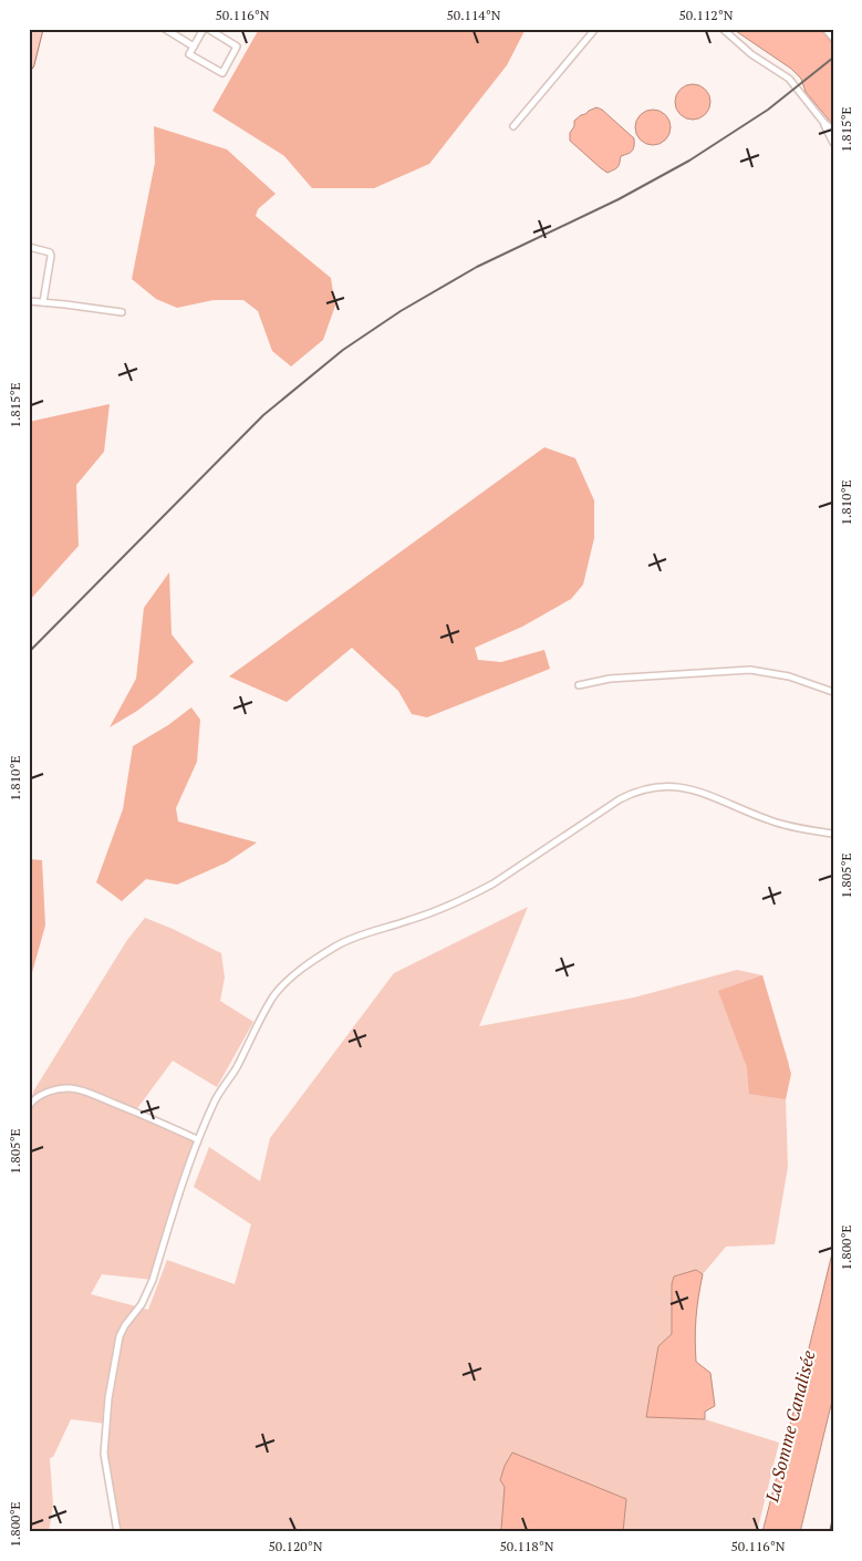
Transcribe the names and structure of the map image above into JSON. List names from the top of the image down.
{
  "water": ["La Somme Canalisée"],
  "coordinates": [
    "50.116°N",
    "50.114°N",
    "50.112°N",
    "1.815°E",
    "1.810°E",
    "1.805°E",
    "1.800°E",
    "50.120°N",
    "50.118°N"
  ]
}
